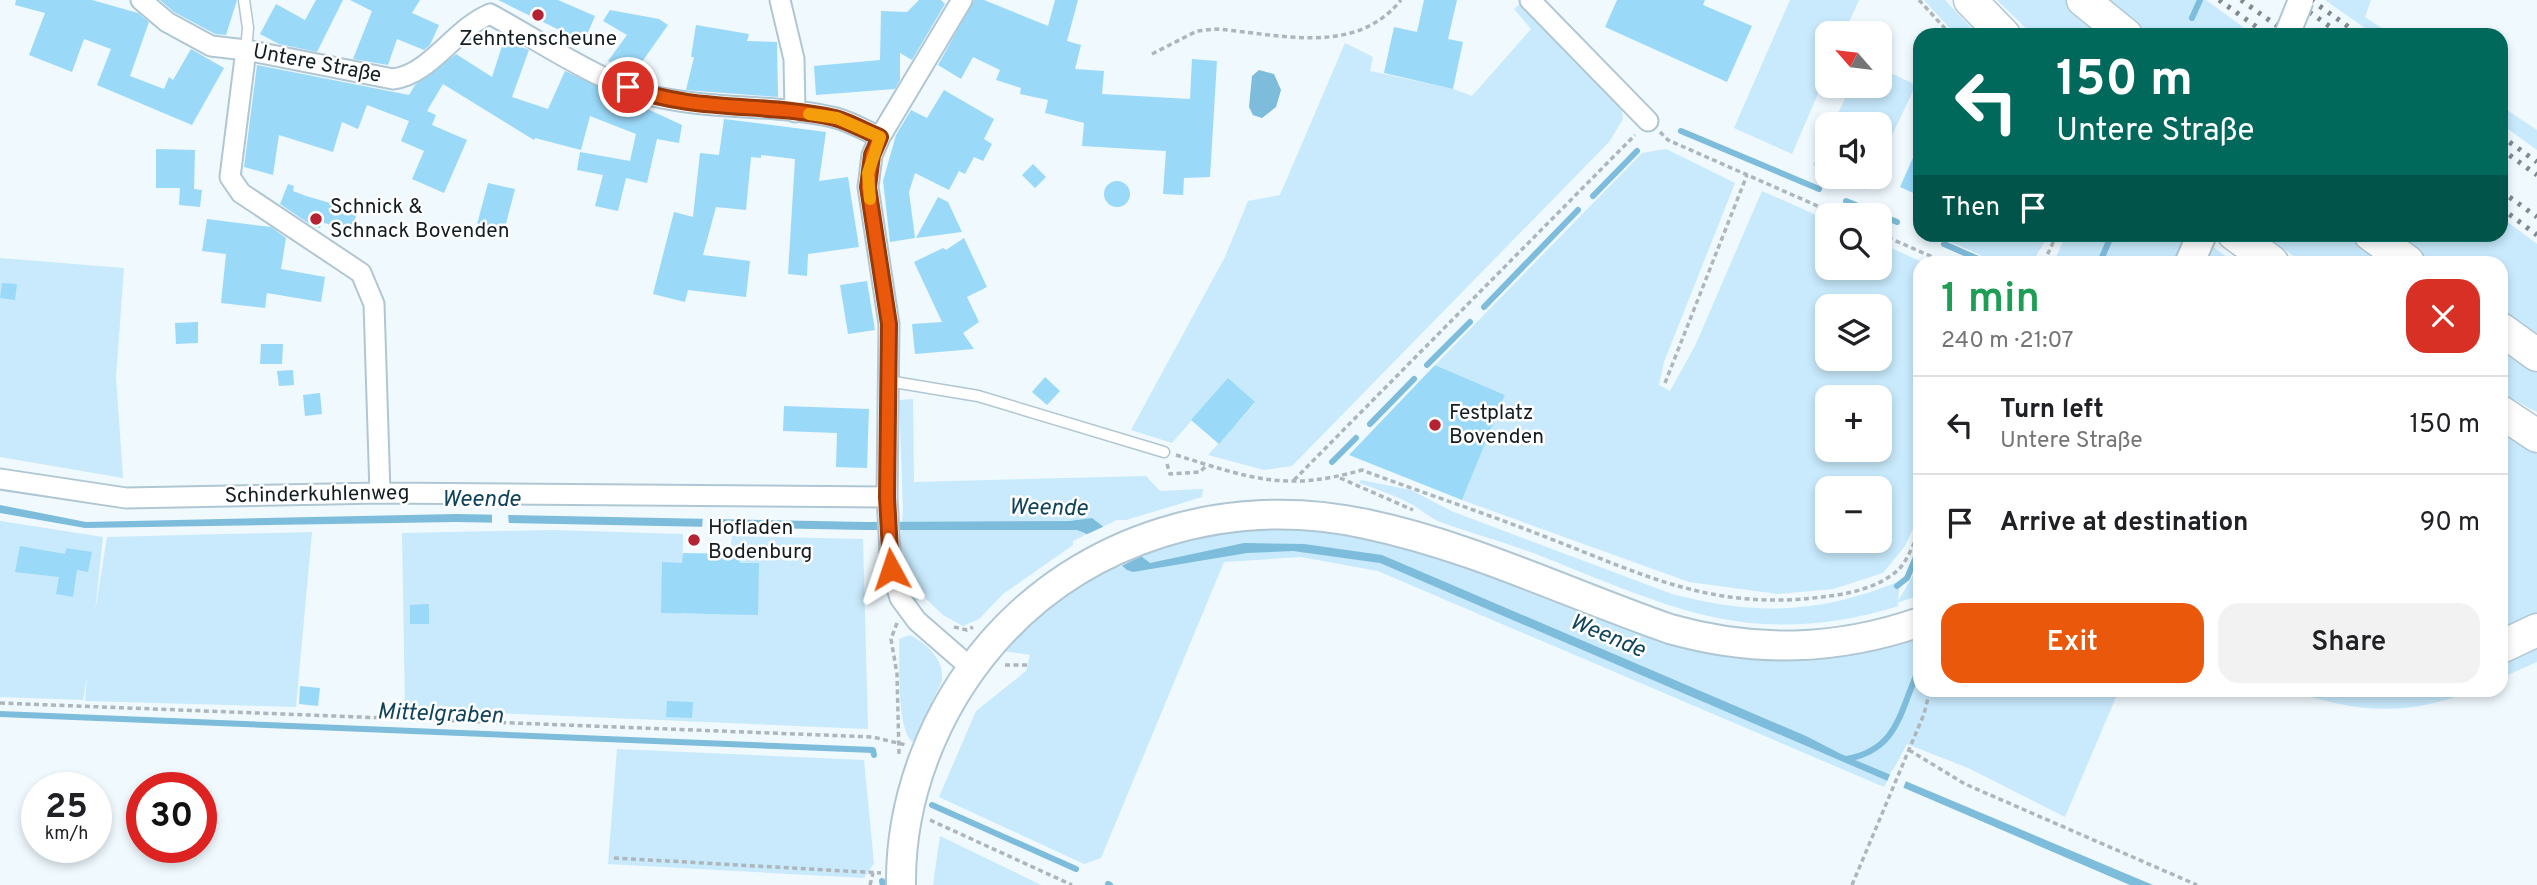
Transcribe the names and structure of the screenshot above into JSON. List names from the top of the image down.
{
  "streets": {
    "street": ["Untere Straße", "Schinderkuhlenweg"]
  },
  "water": ["Weende", "Mittelgraben"],
  "places": [
    "Zehntenscheune",
    "Schnick & Schnack Bovenden",
    "Festplatz Bovenden",
    "Hofladen Bodenburg"
  ],
  "north": "top left",
  "page": {
    "map_buttons": ["+", "−"],
    "turn": ["150 m", "Untere Straße"],
    "then": "Then",
    "heading": ["1 min", "240 m · 21:07"],
    "list": [
      {
        "name": "Turn left",
        "note": "Untere Straße",
        "value": "150 m"
      },
      {
        "name": "Arrive at destination",
        "value": "90 m"
      }
    ],
    "buttons": ["Exit", "Share"],
    "speed": "25 km/h",
    "limit": "30"
  }
}
